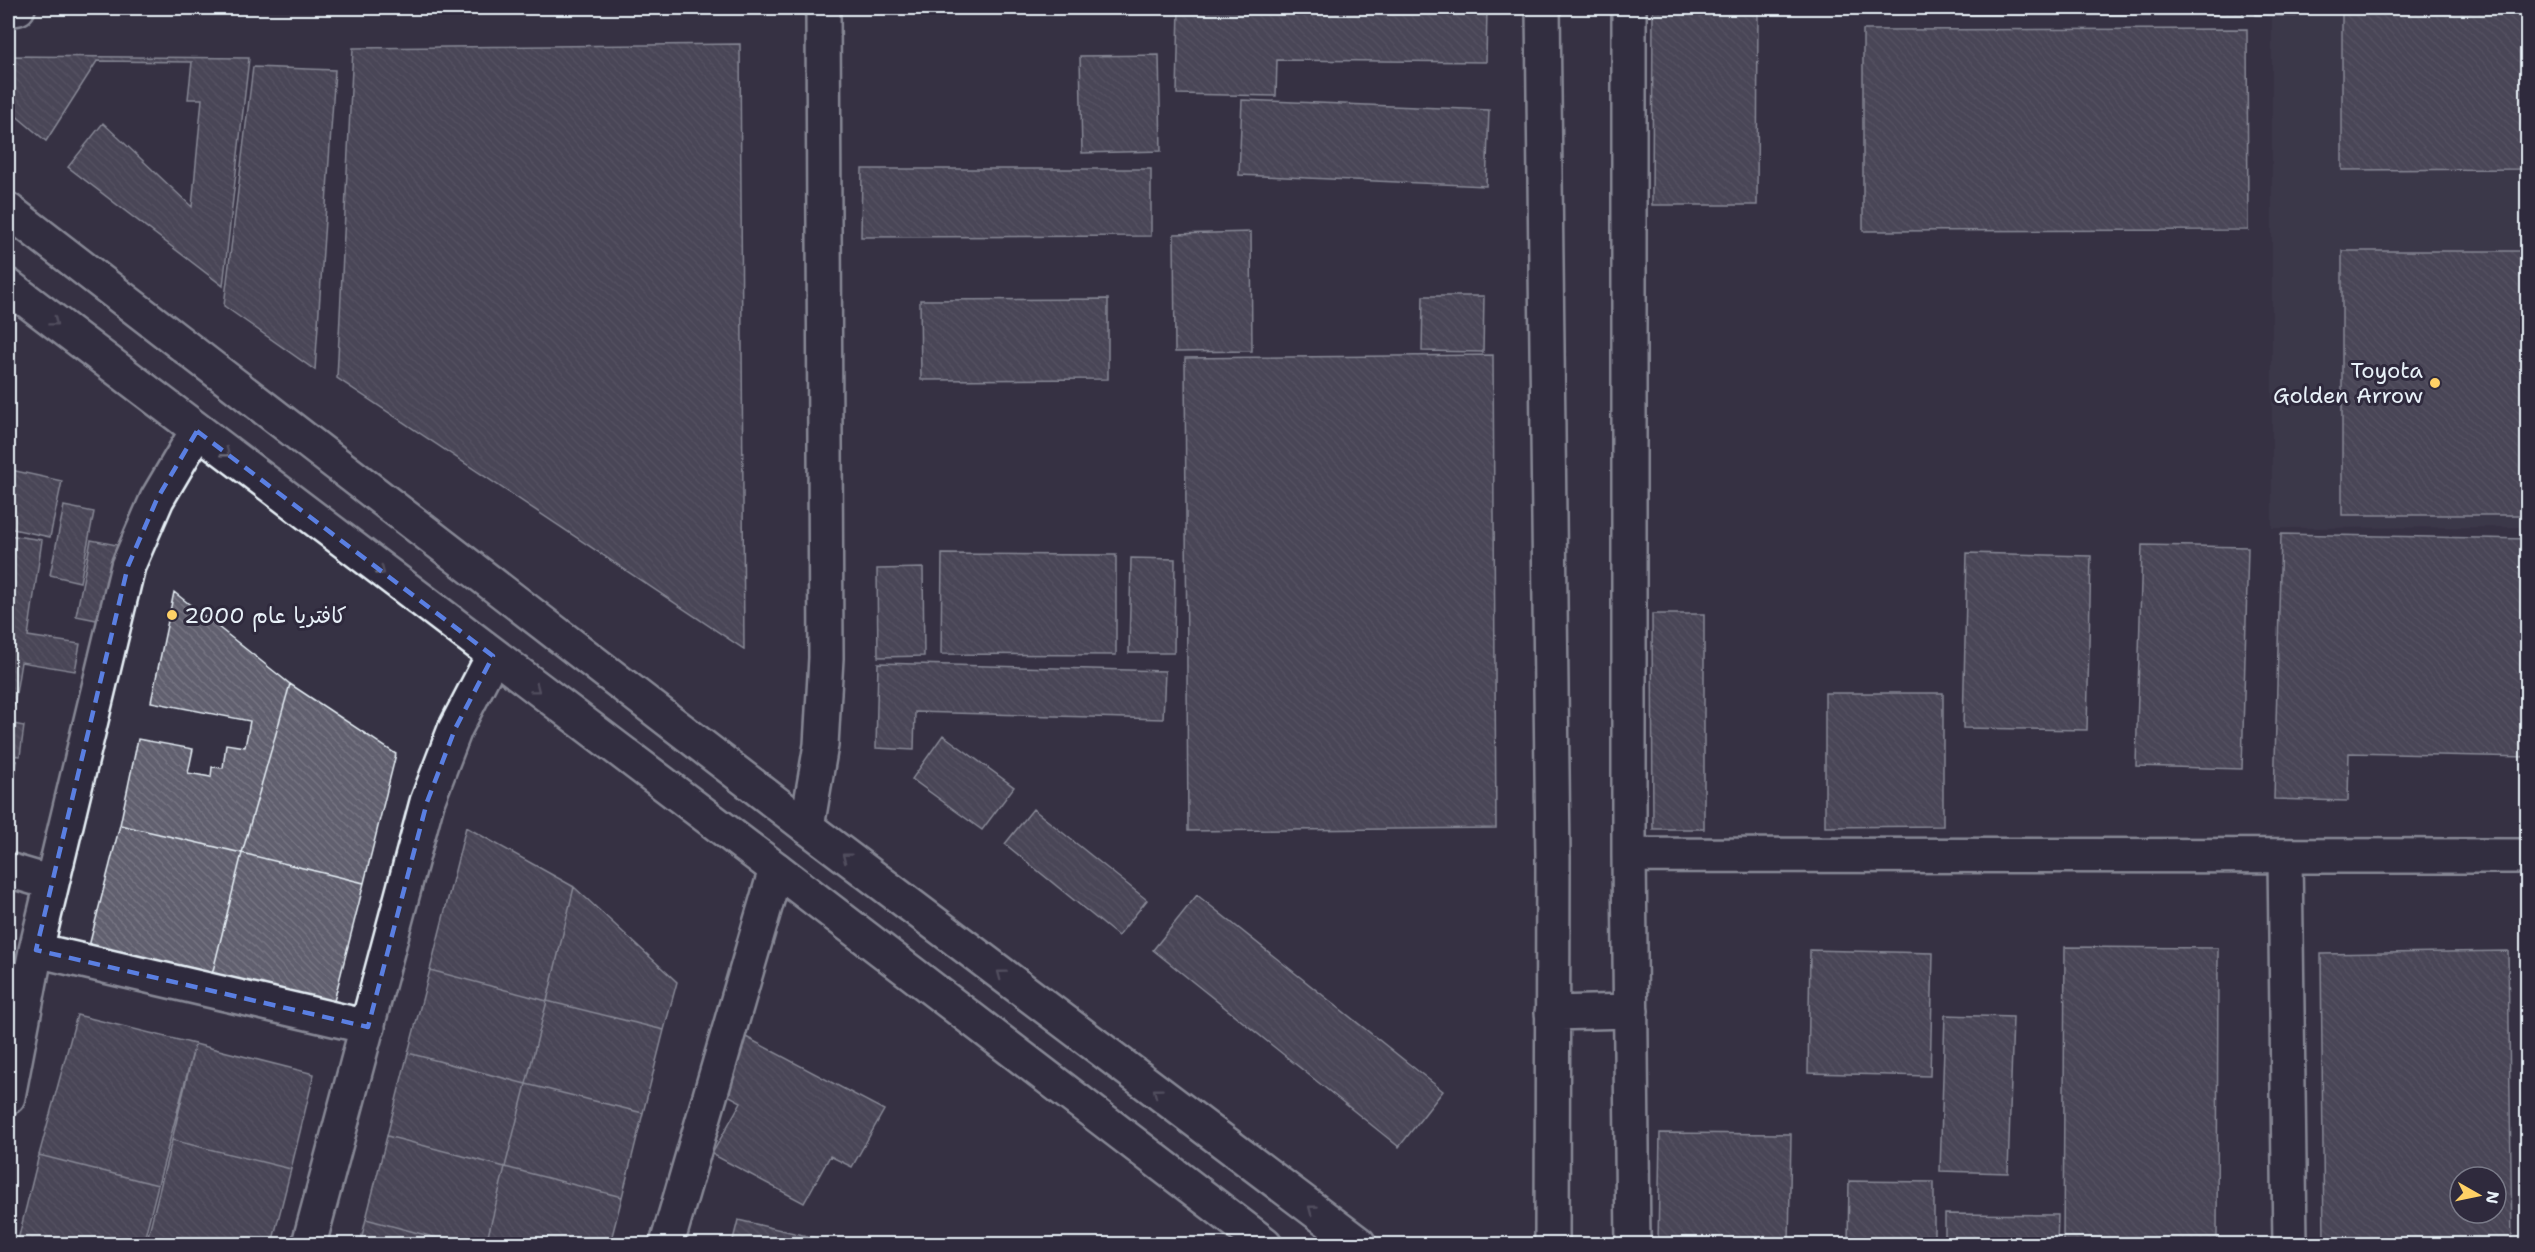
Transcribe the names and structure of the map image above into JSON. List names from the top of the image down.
{
  "places": ["Toyota Golden Arrow", "كافتريا عام 2000"],
  "north": "right"
}
